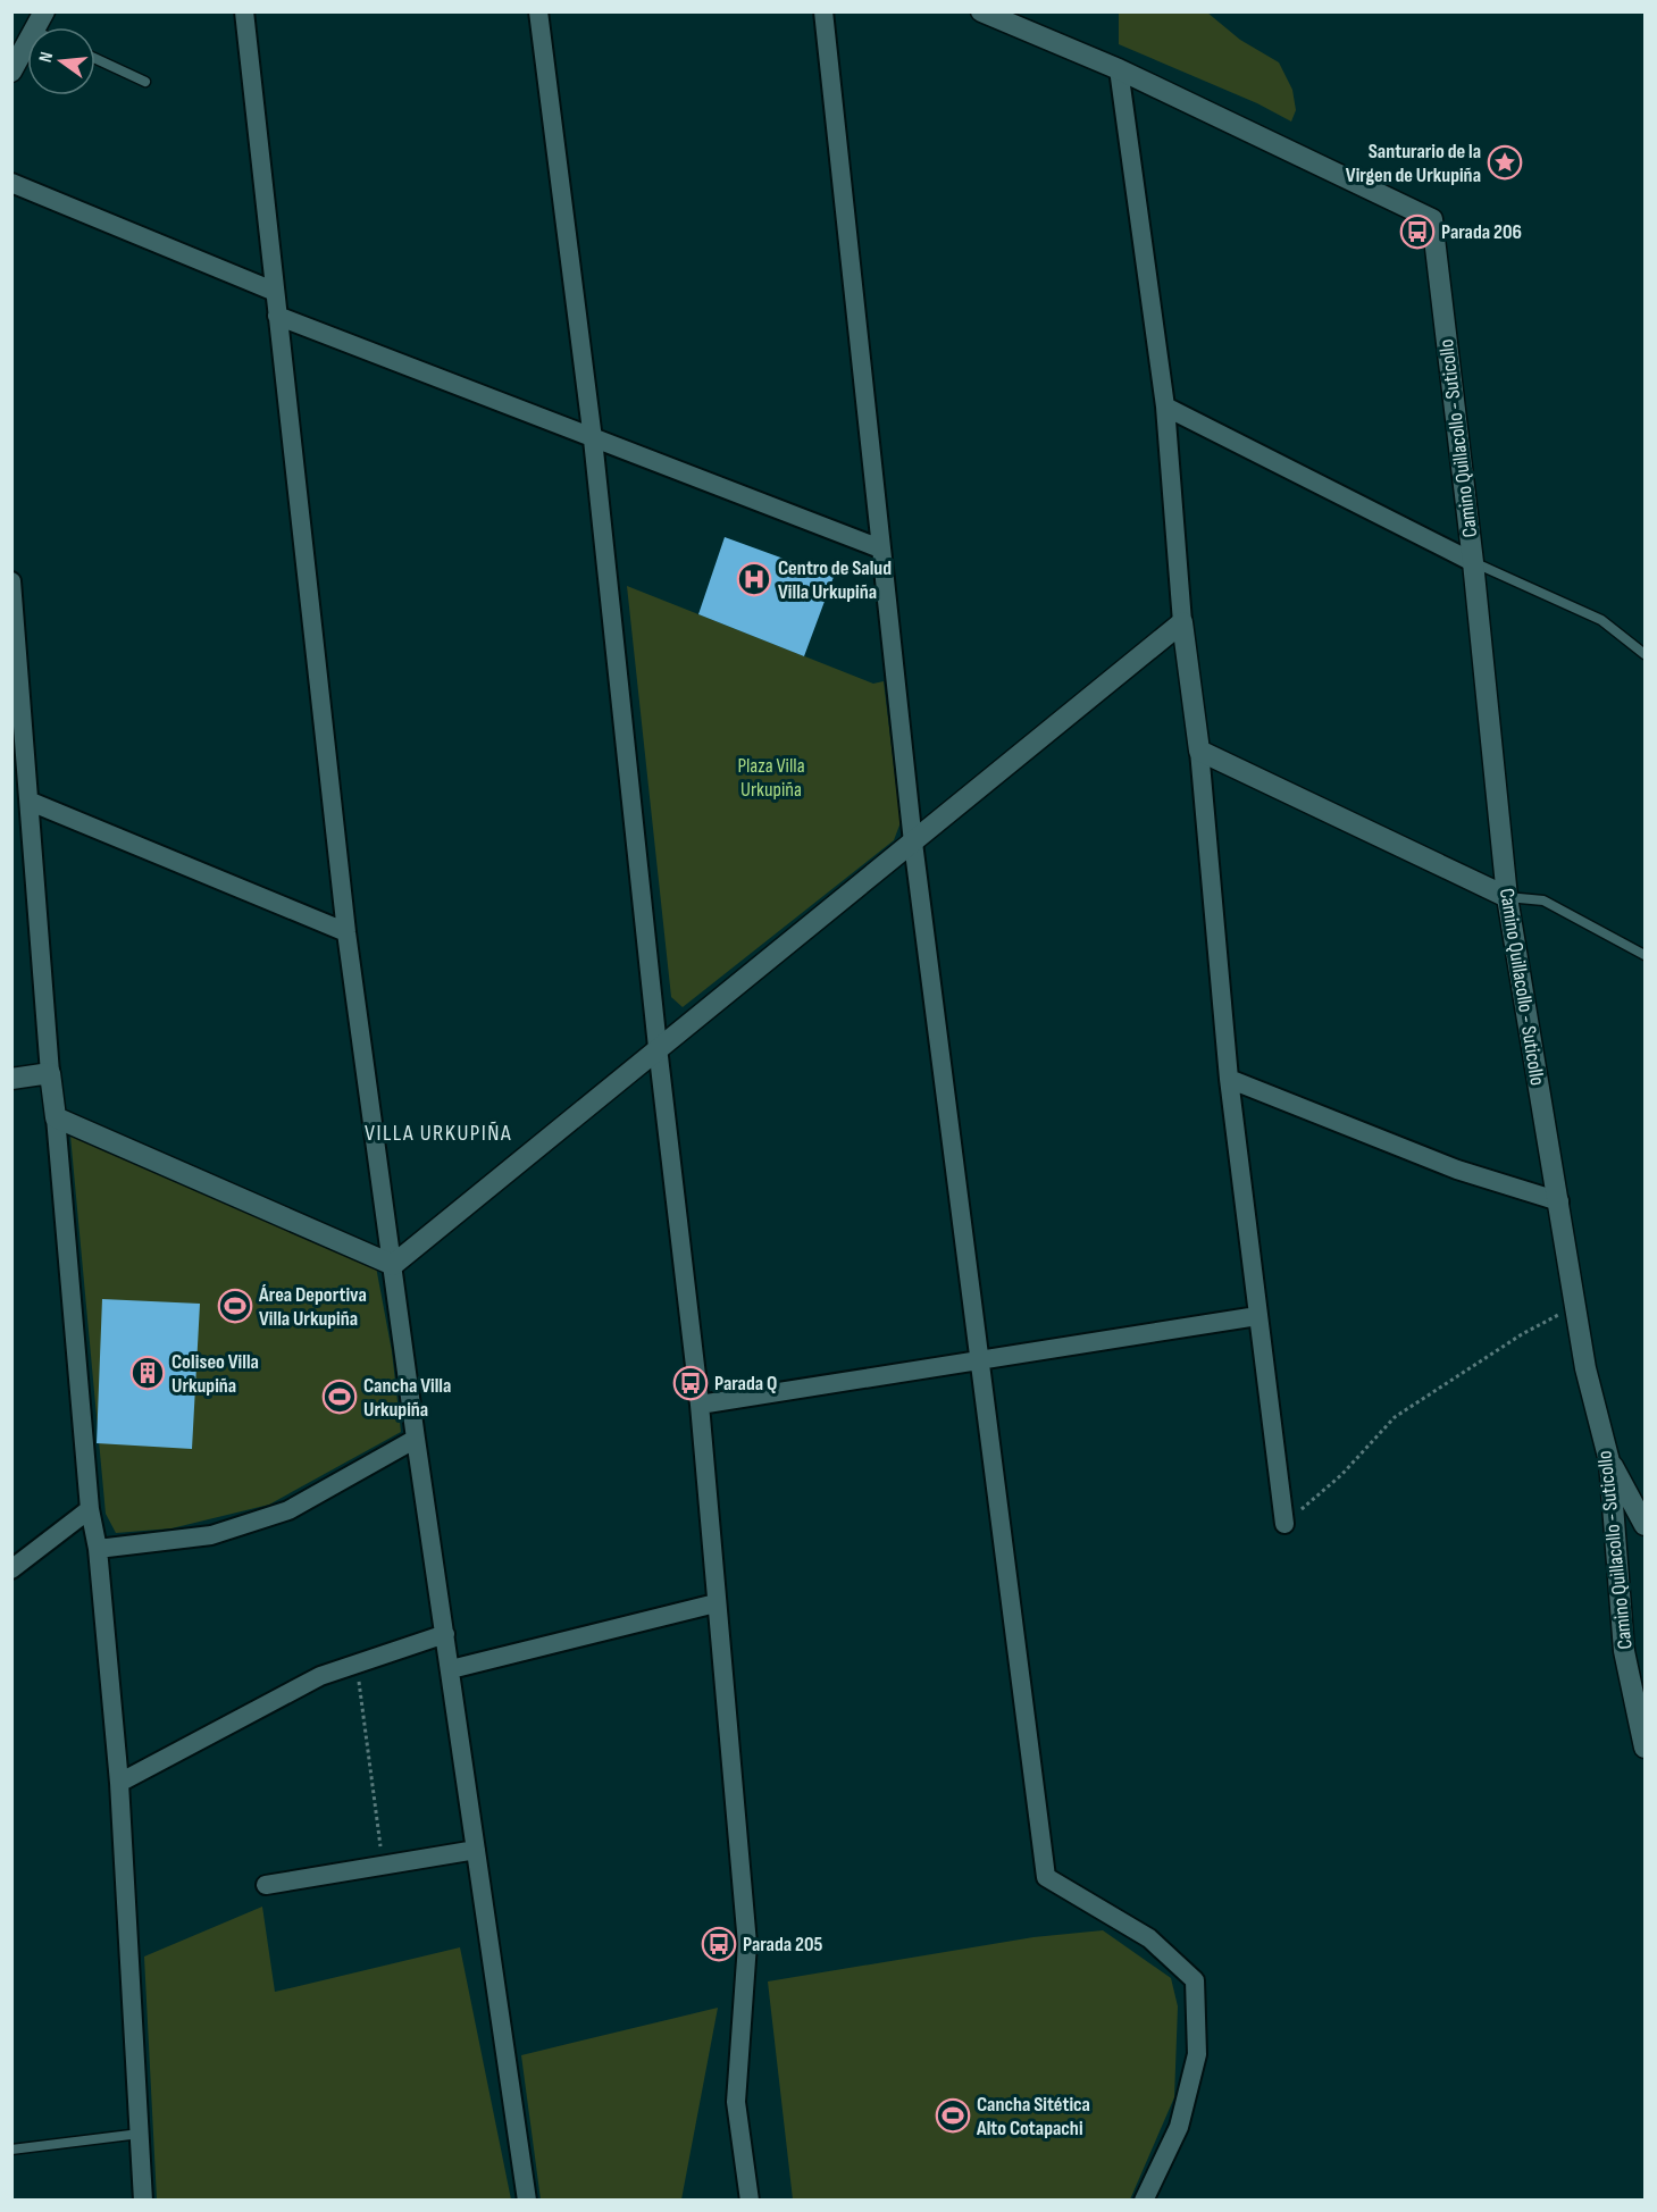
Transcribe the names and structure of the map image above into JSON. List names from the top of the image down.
{
  "streets": {
    "main road": ["Camino Quillacollo - Suticollo"]
  },
  "districts": ["VILLA URKUPIÑA"],
  "parks": ["Plaza Villa Urkupiña"],
  "places": {
    "place": ["Santurario de la Virgen de Urkupiña"],
    "bus stop": ["Parada 206", "Parada Q", "Parada 205"],
    "hospital": ["Centro de Salud Villa Urkupiña"],
    "sports": ["Área Deportiva Villa Urkupiña", "Cancha Villa Urkupiña", "Cancha Sitética Alto Cotapachi"],
    "building": ["Coliseo Villa Urkupiña"]
  },
  "north": "left"
}
